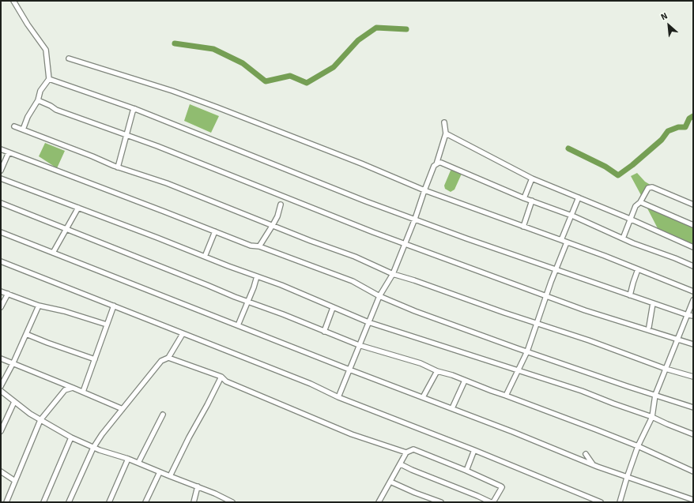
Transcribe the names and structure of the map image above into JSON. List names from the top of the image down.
{
  "north": "top left"
}
